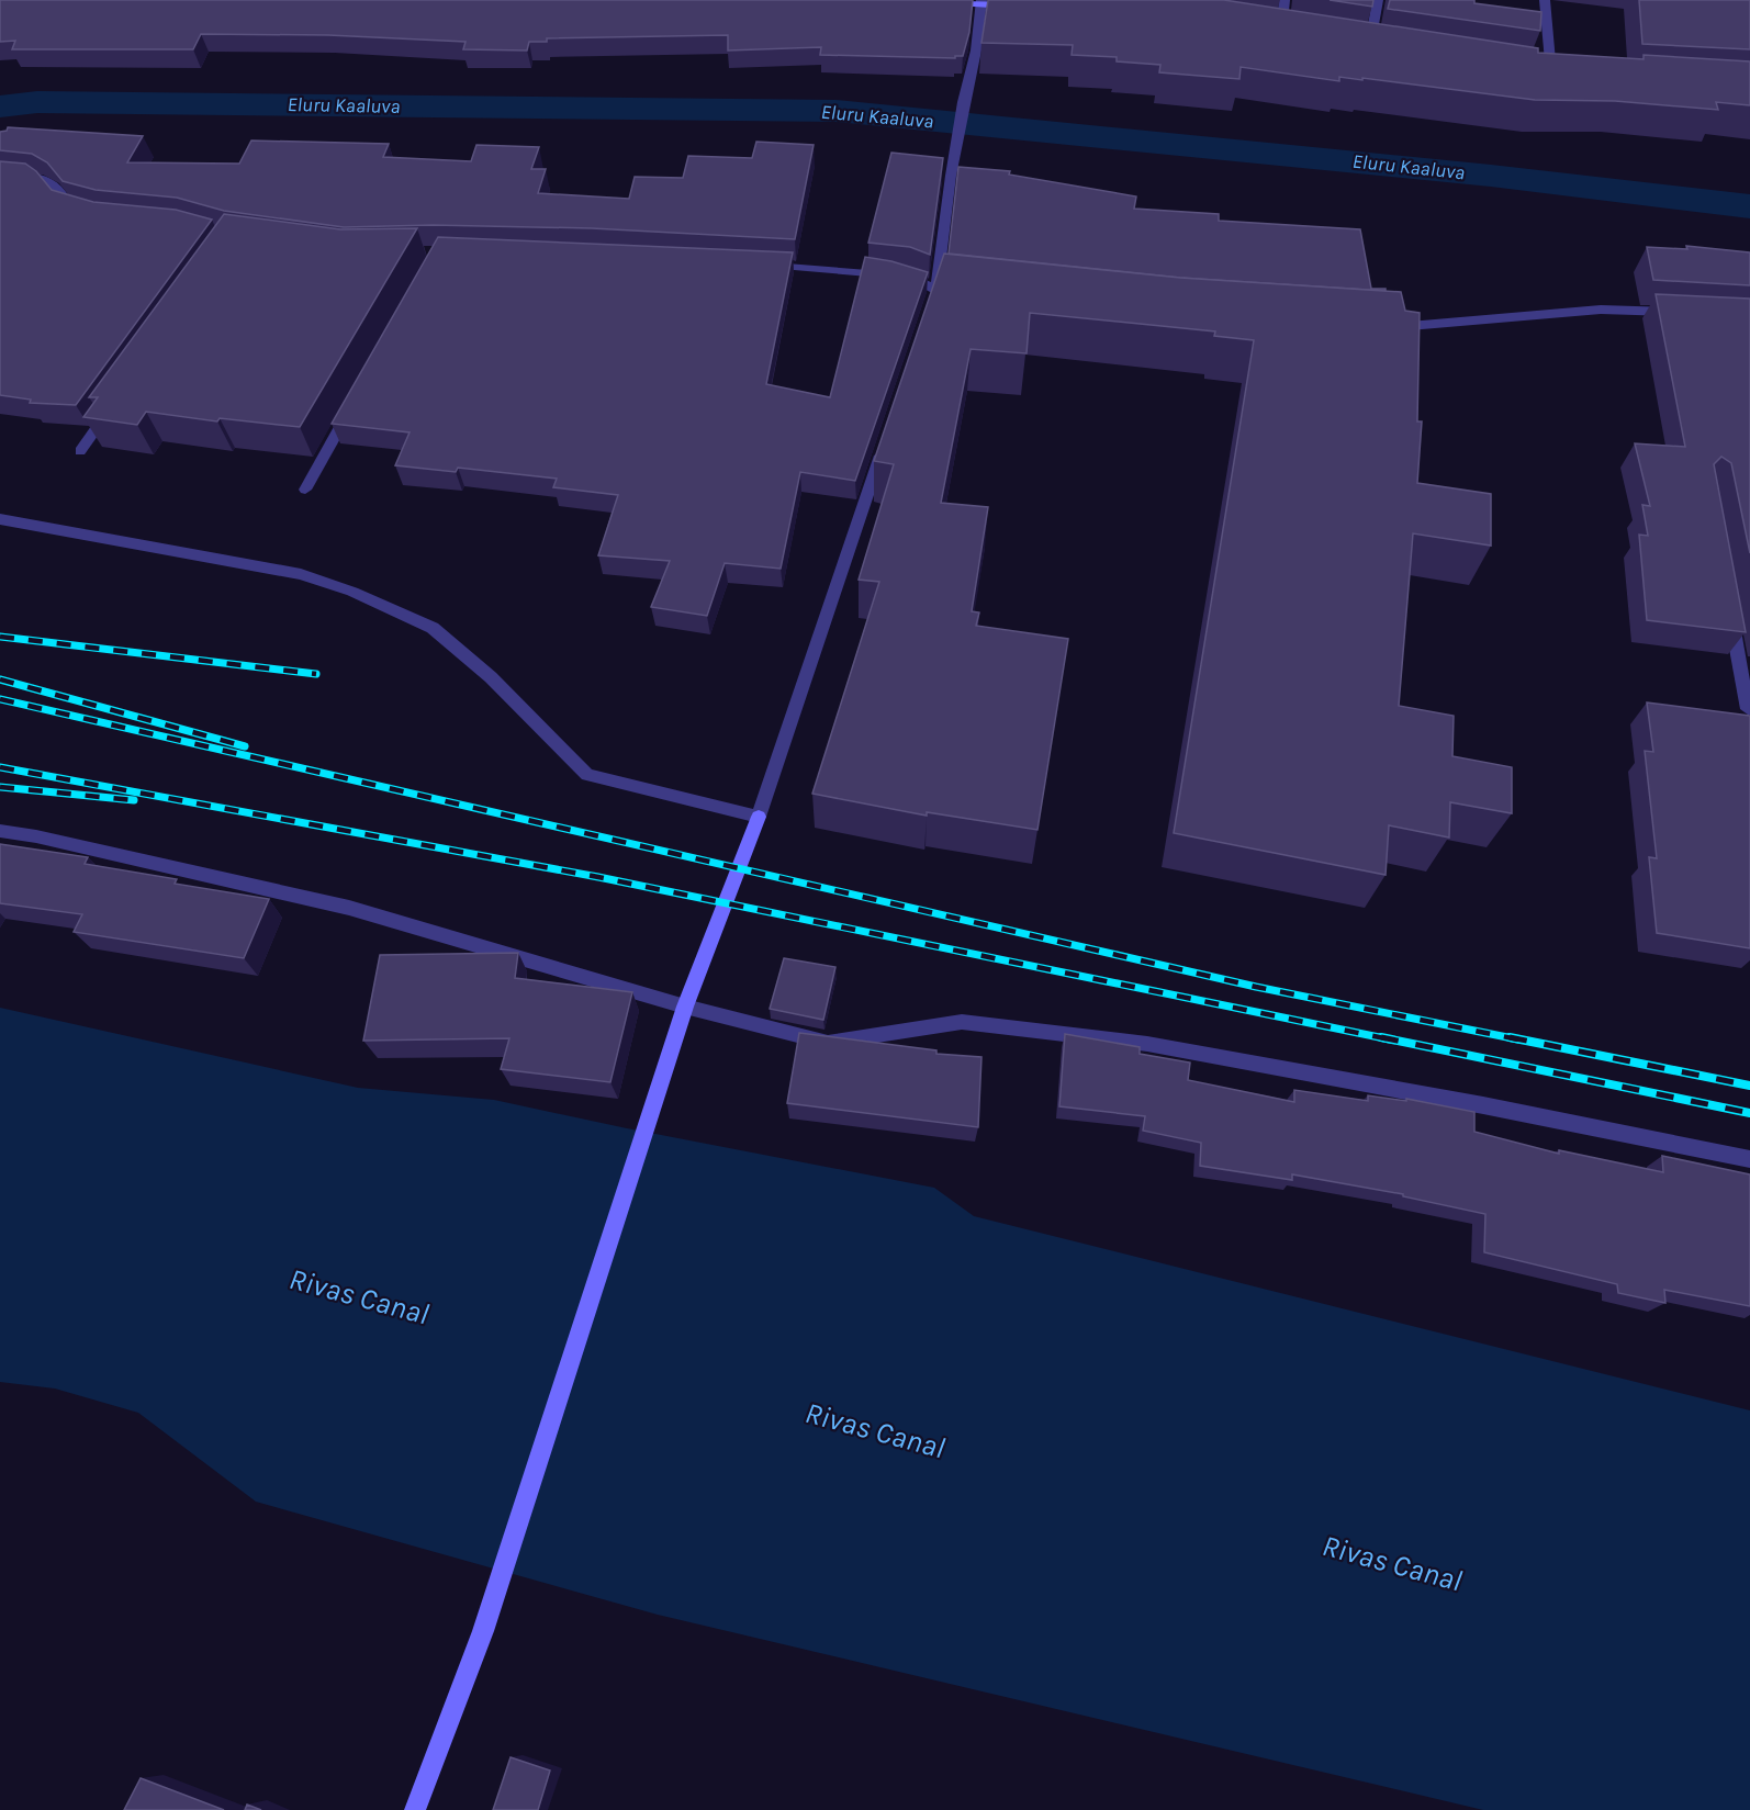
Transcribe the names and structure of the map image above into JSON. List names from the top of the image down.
{
  "water": ["Eluru Kaaluva", "Rivas Canal"]
}
